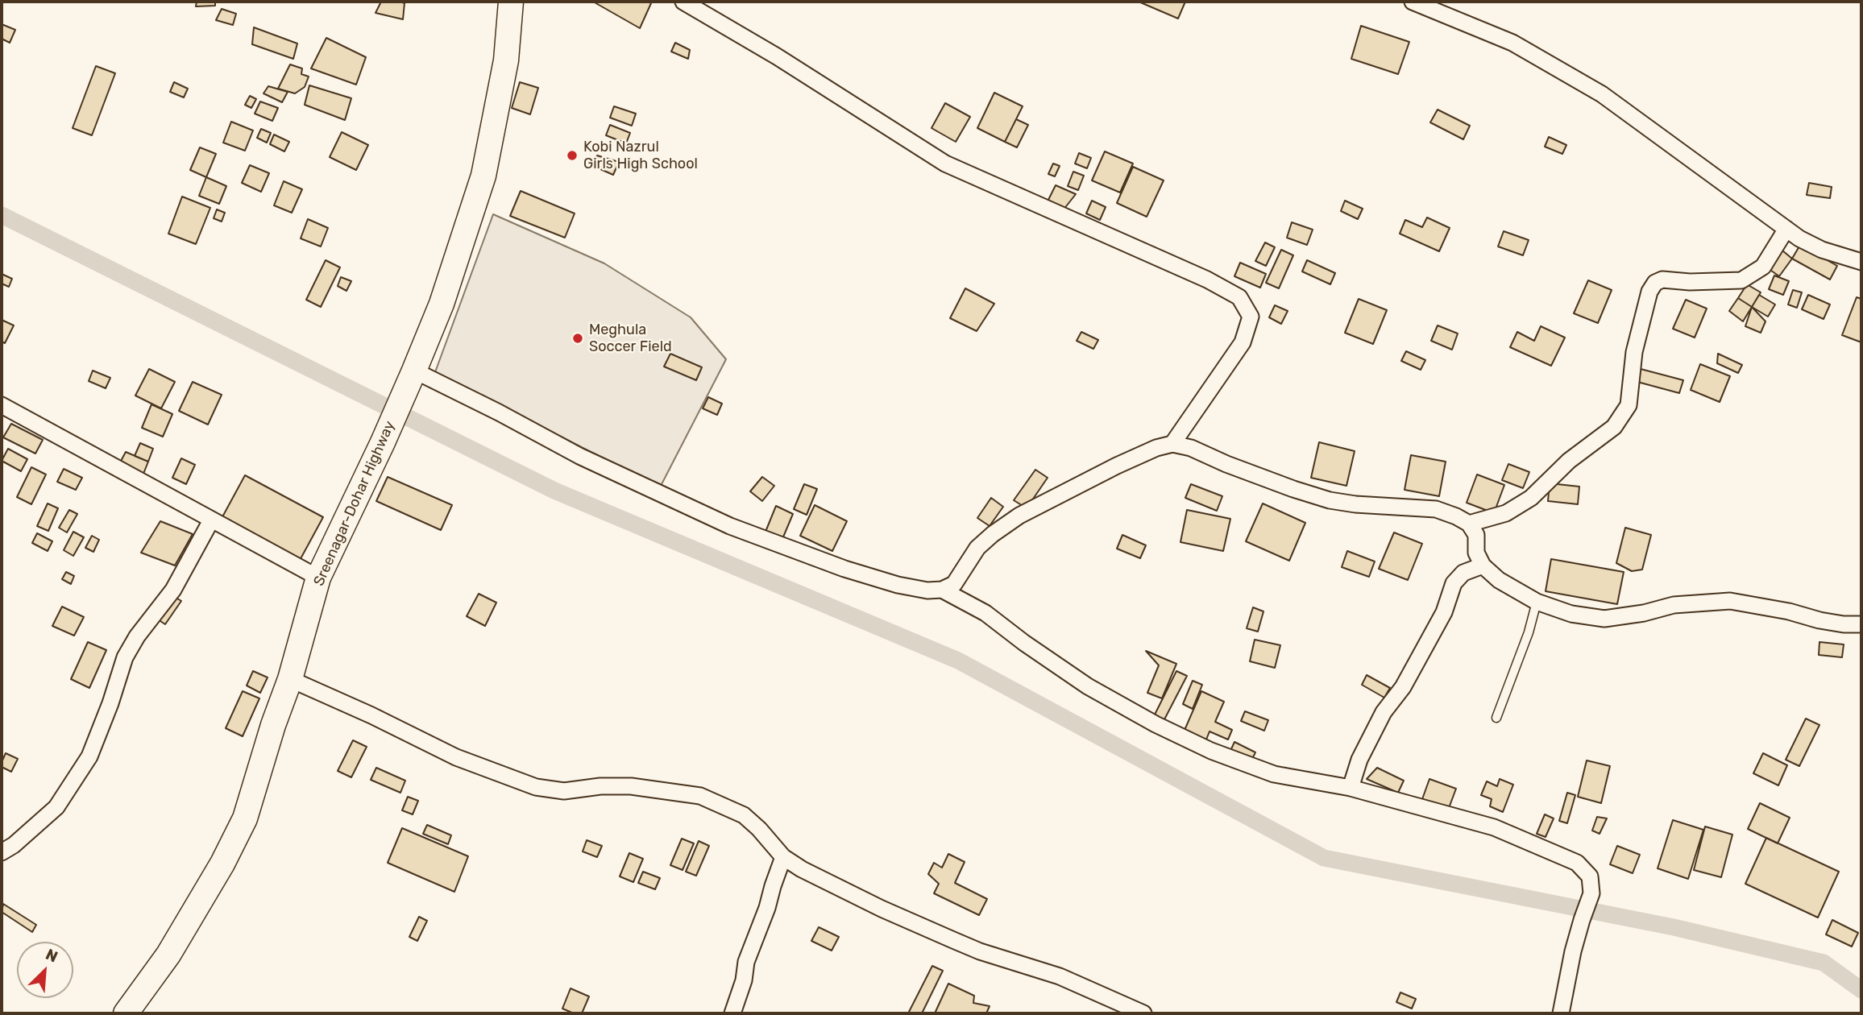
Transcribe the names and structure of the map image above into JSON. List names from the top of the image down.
{
  "streets": {
    "main road": ["Sreenagar-Dohar Highway"]
  },
  "places": ["Kobi Nazrul Girls High School", "Meghula Soccer Field"],
  "north": "top right"
}
